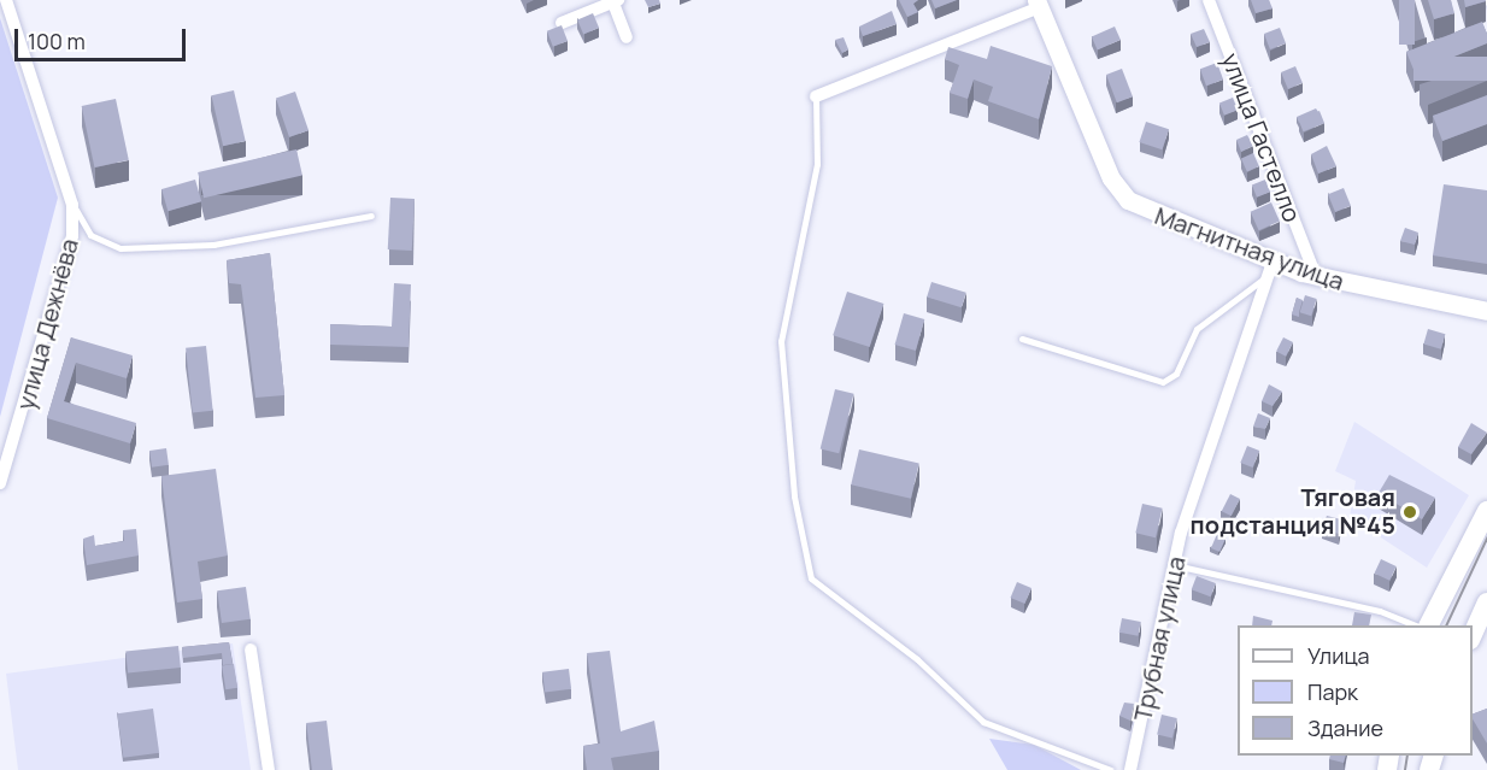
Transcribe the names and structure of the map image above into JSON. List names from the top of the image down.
{
  "streets": {
    "street": [
      "улица Гастелло",
      "Магнитная улица",
      "улица Дежнёва",
      "Трубная улица"
    ]
  },
  "crossings": [
    ["улица Гастелло", "Магнитная улица"],
    ["Магнитная улица", "Трубная улица"]
  ],
  "places": ["Тяговая подстанция №45"],
  "legend": ["Улица", "Парк", "Здание"],
  "scale_bar": "100 m"
}
